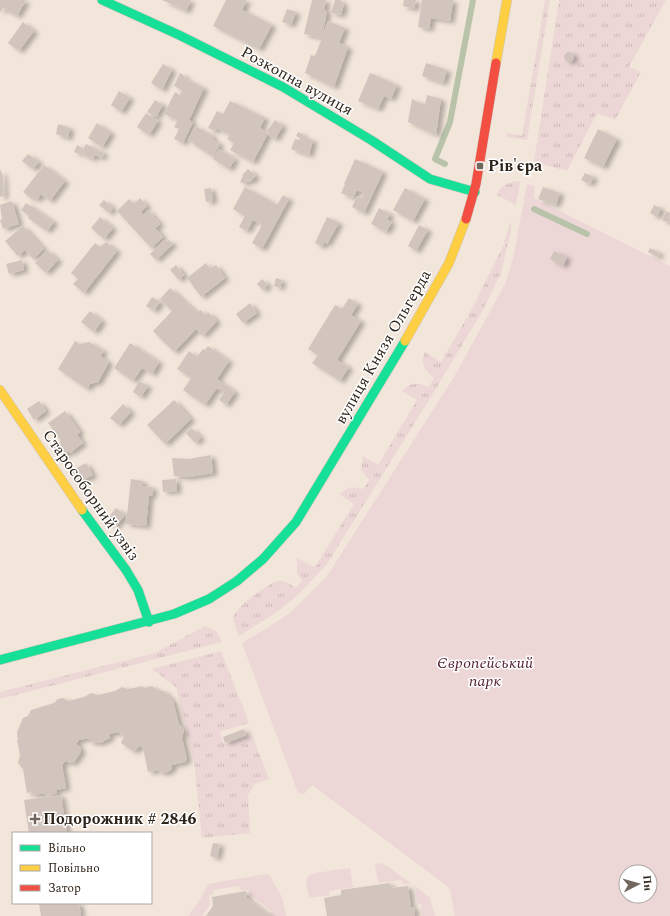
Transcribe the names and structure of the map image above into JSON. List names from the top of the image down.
{
  "streets": {
    "main road": ["Розкопна вулиця", "вулиця Князя Ольгерда", "Старособорний узвіз"]
  },
  "crossings": [
    ["Розкопна вулиця", "вулиця Князя Ольгерда"],
    ["вулиця Князя Ольгерда", "Старособорний узвіз"]
  ],
  "parks": ["Європейський парк"],
  "places": {
    "transit": ["Рів'єра"],
    "health": ["Подорожник # 2846"]
  },
  "legend": ["Вільно", "Повільно", "Затор"],
  "north": "right"
}
